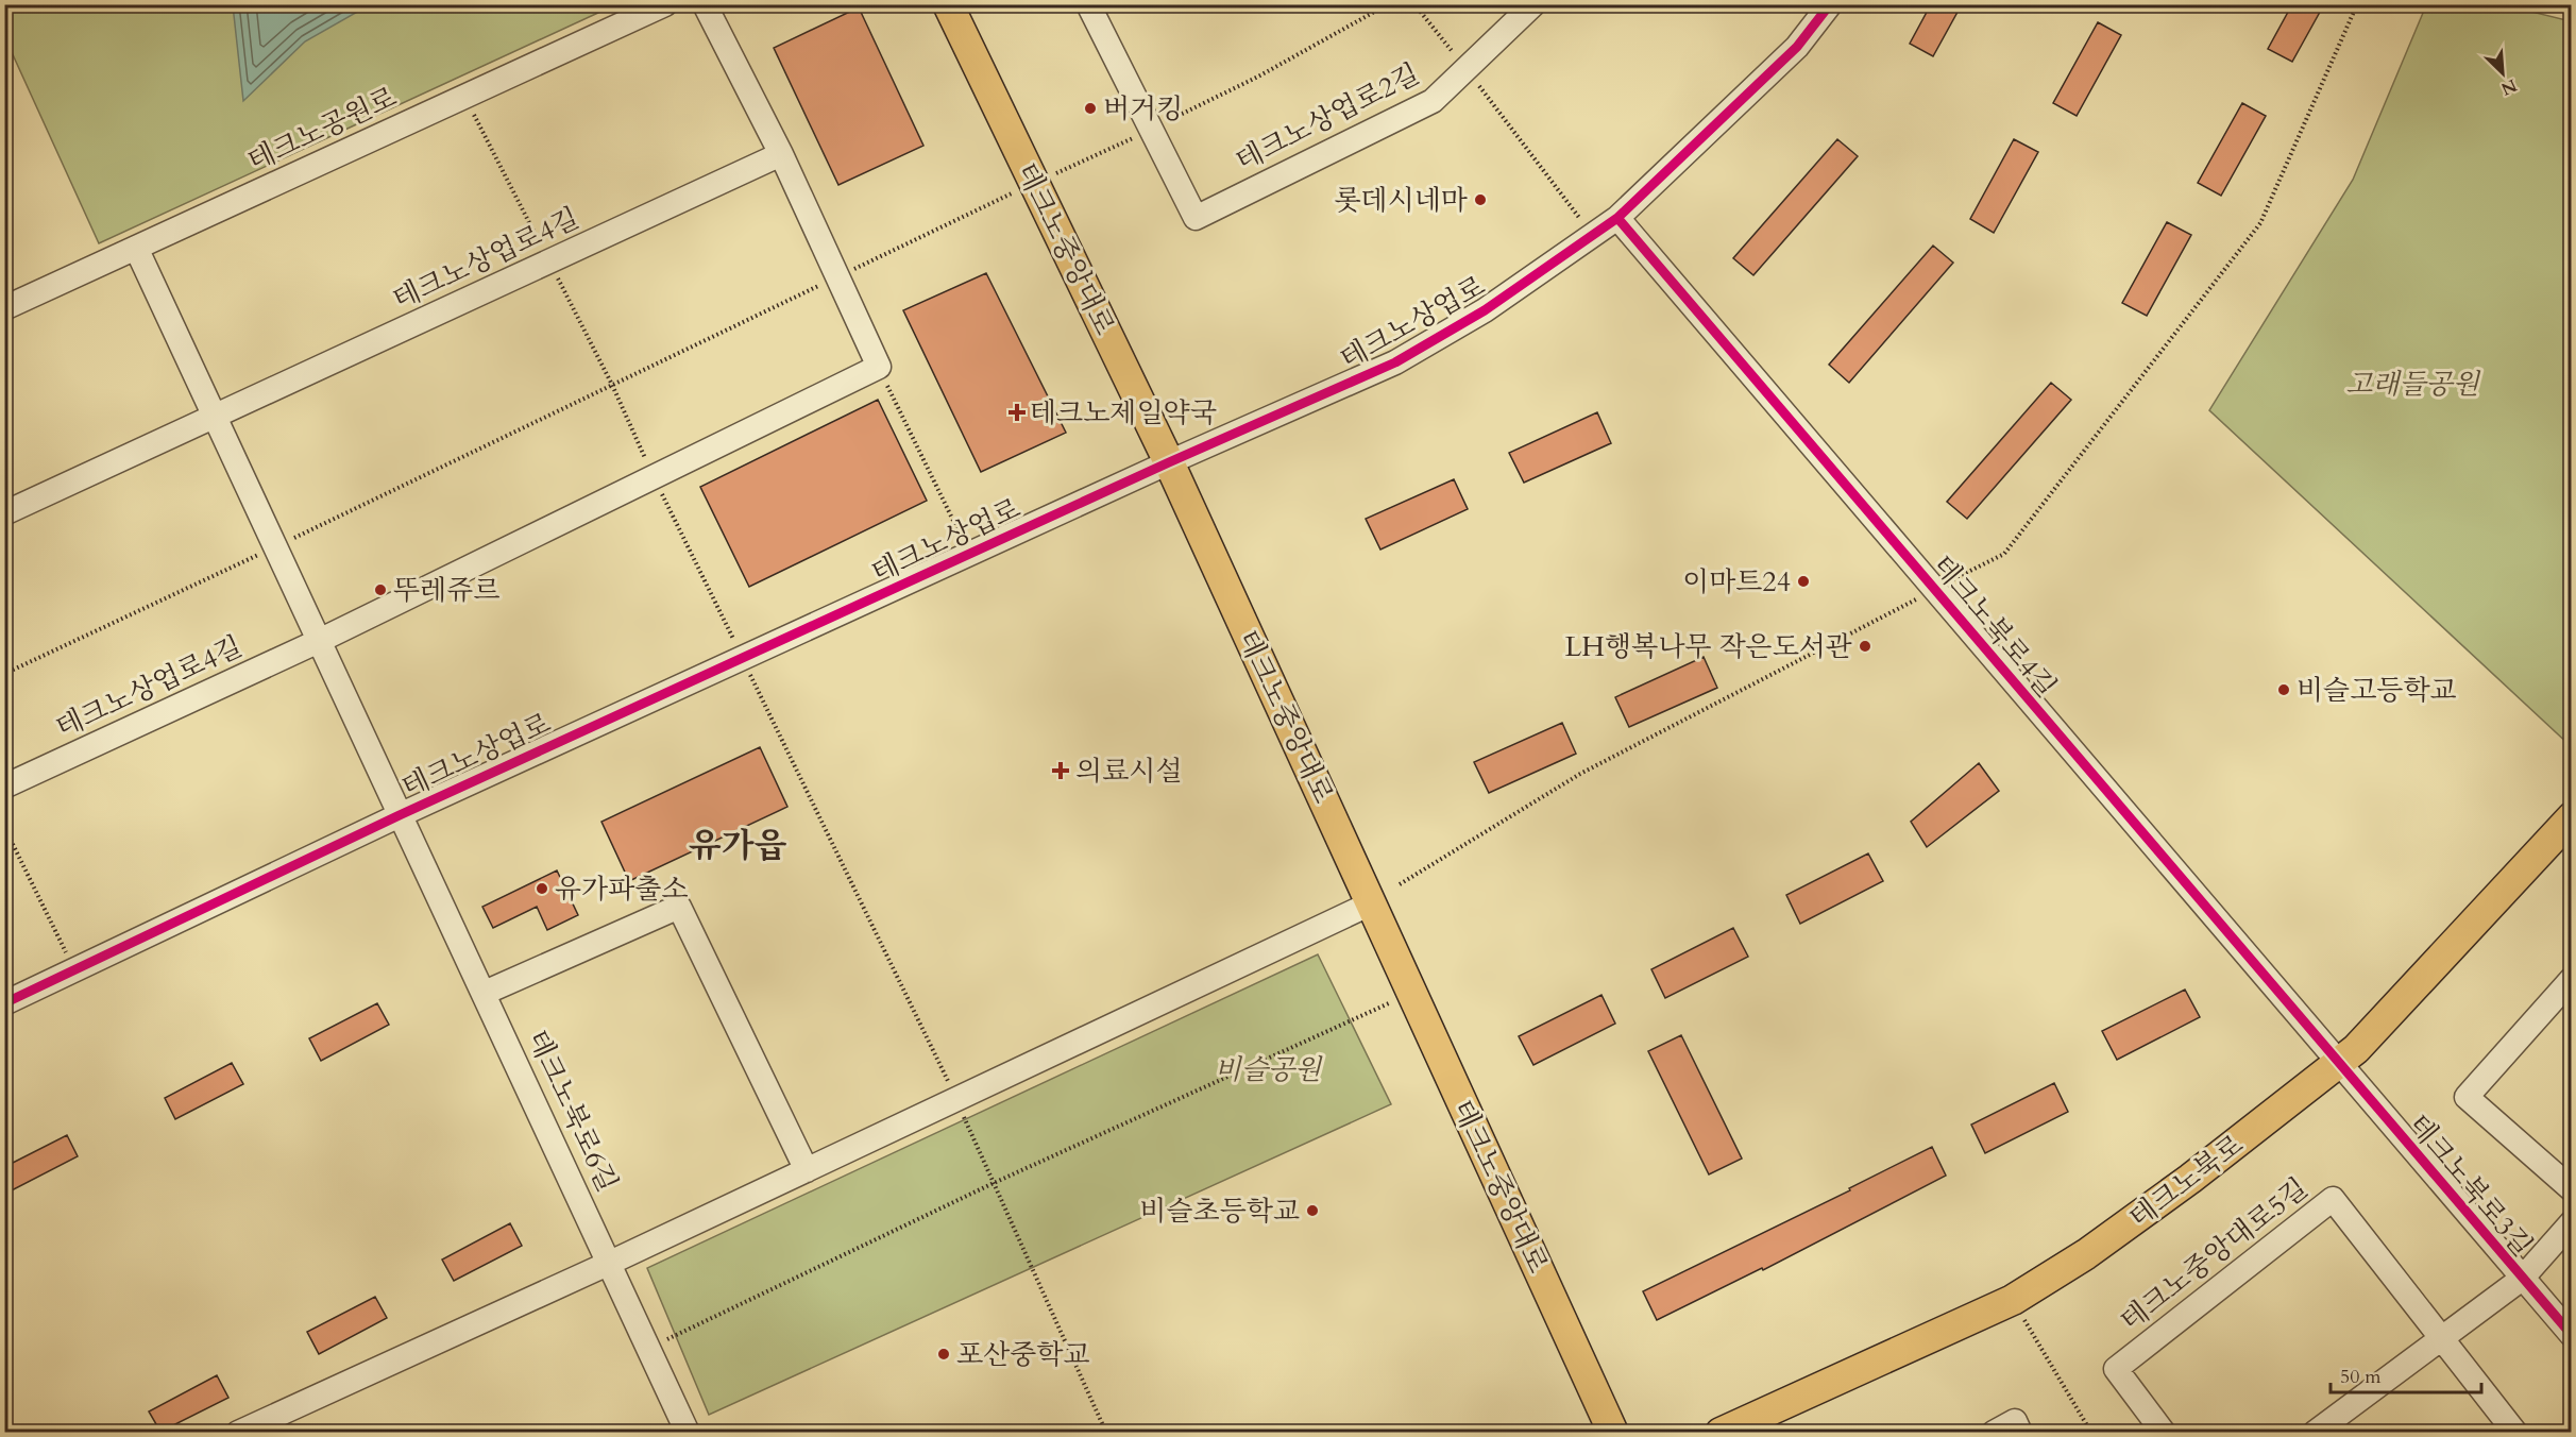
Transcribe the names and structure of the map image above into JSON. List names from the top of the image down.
{
  "streets": {
    "main road": ["테크노중앙대로", "테크노북로"],
    "street": [
      "테크노상업로2길",
      "테크노공원로",
      "테크노상업로4길",
      "테크노상업로",
      "테크노북로4길",
      "테크노북로6길",
      "테크노북로3길",
      "테크노중앙대로5길"
    ]
  },
  "crossings": [
    ["테크노중앙대로", "테크노상업로"],
    ["테크노상업로", "테크노북로4길"],
    ["테크노상업로", "테크노북로6길"],
    ["테크노북로4길", "테크노북로"],
    ["테크노북로4길", "테크노북로3길"],
    ["테크노북로", "테크노북로3길"]
  ],
  "districts": ["유가읍"],
  "parks": ["고래들공원", "비슬공원"],
  "places": {
    "other": [
      "버거킹",
      "롯데시네마",
      "이마트24",
      "뚜레쥬르",
      "LH행복나무 작은도서관",
      "비슬고등학교",
      "유가파출소",
      "비슬초등학교",
      "포산중학교"
    ],
    "health": ["테크노제일약국", "의료시설"]
  },
  "scale_bar": "50 m",
  "north": "bottom right"
}
